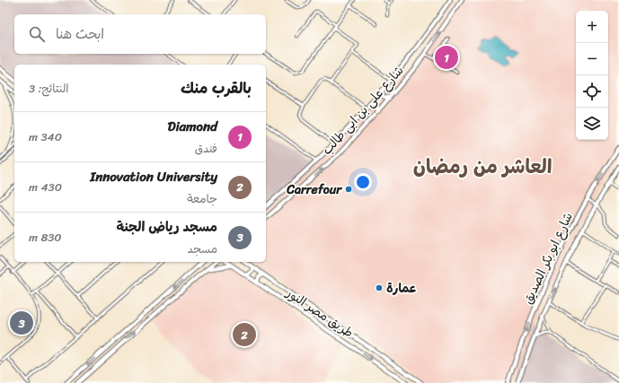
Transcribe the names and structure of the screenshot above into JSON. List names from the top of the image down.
{
  "streets": {
    "street": ["شارع على بن ابى طالب", "شارع ابو بكر الصديق", "طريق مصر النور"]
  },
  "districts": ["العاشر من رمضان"],
  "places": ["Carrefour", "عمارة"],
  "page": {
    "map_buttons": ["+", "−"],
    "search": "ابحث هنا",
    "pins": ["1", "3", "2"],
    "heading": ["بالقرب منك", "النتائج: 3"],
    "list": [
      {
        "mark": "1",
        "name": "Diamond",
        "note": "فندق",
        "value": "340 m"
      },
      {
        "mark": "2",
        "name": "Innovation University",
        "note": "جامعة",
        "value": "430 m"
      },
      {
        "mark": "3",
        "name": "مسجد رياض الجنة",
        "note": "مسجد",
        "value": "830 m"
      }
    ]
  }
}
